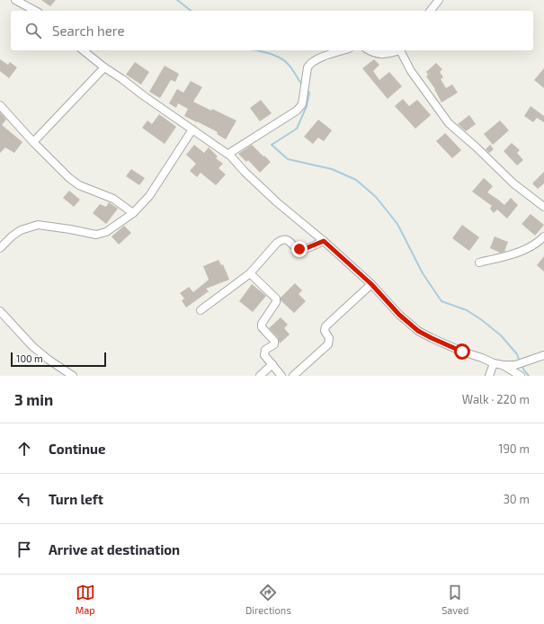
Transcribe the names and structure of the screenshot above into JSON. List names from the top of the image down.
{
  "scale_bar": "100 m",
  "page": {
    "search": "Search here",
    "scale": "100 m",
    "heading": ["3 min", "Walk · 220 m"],
    "list": [
      ["Continue", "190 m"],
      ["Turn left", "30 m"],
      "Arrive at destination"
    ],
    "nav": ["Map", "Directions", "Saved"]
  }
}
